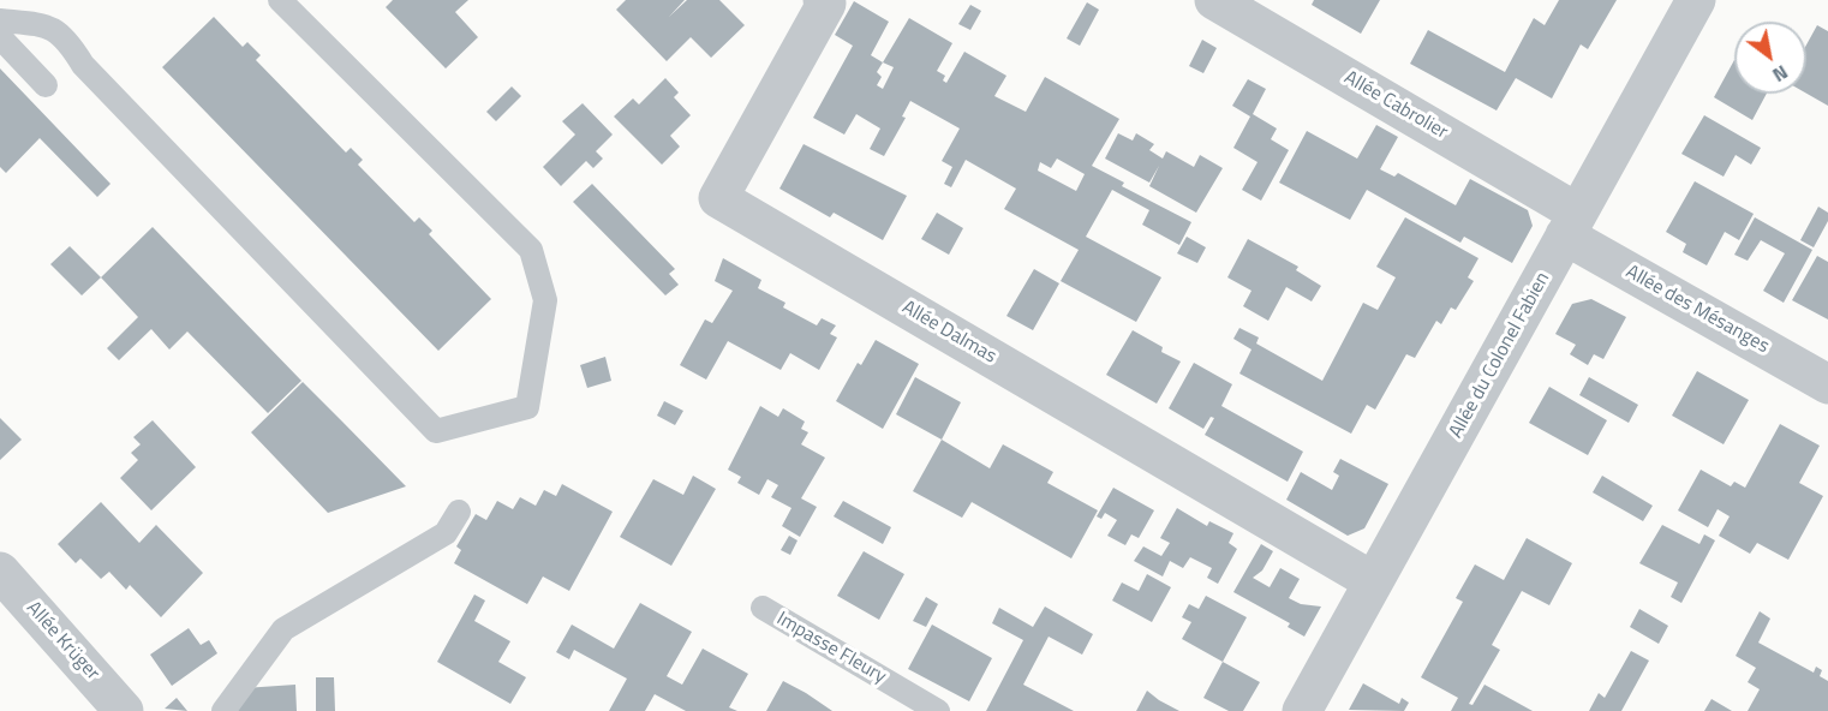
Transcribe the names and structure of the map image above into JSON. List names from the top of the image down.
{
  "streets": {
    "street": [
      "Allée Cabrolier",
      "Allée des Mésanges",
      "Allée Dalmas",
      "Allée du Colonel Fabien",
      "Allée Krüger"
    ],
    "lane": ["Impasse Fleury"]
  },
  "crossings": [
    ["Allée Cabrolier", "Allée des Mésanges"],
    ["Allée Cabrolier", "Allée du Colonel Fabien"],
    ["Allée des Mésanges", "Allée du Colonel Fabien"],
    ["Allée Dalmas", "Allée du Colonel Fabien"]
  ],
  "north": "bottom right"
}
